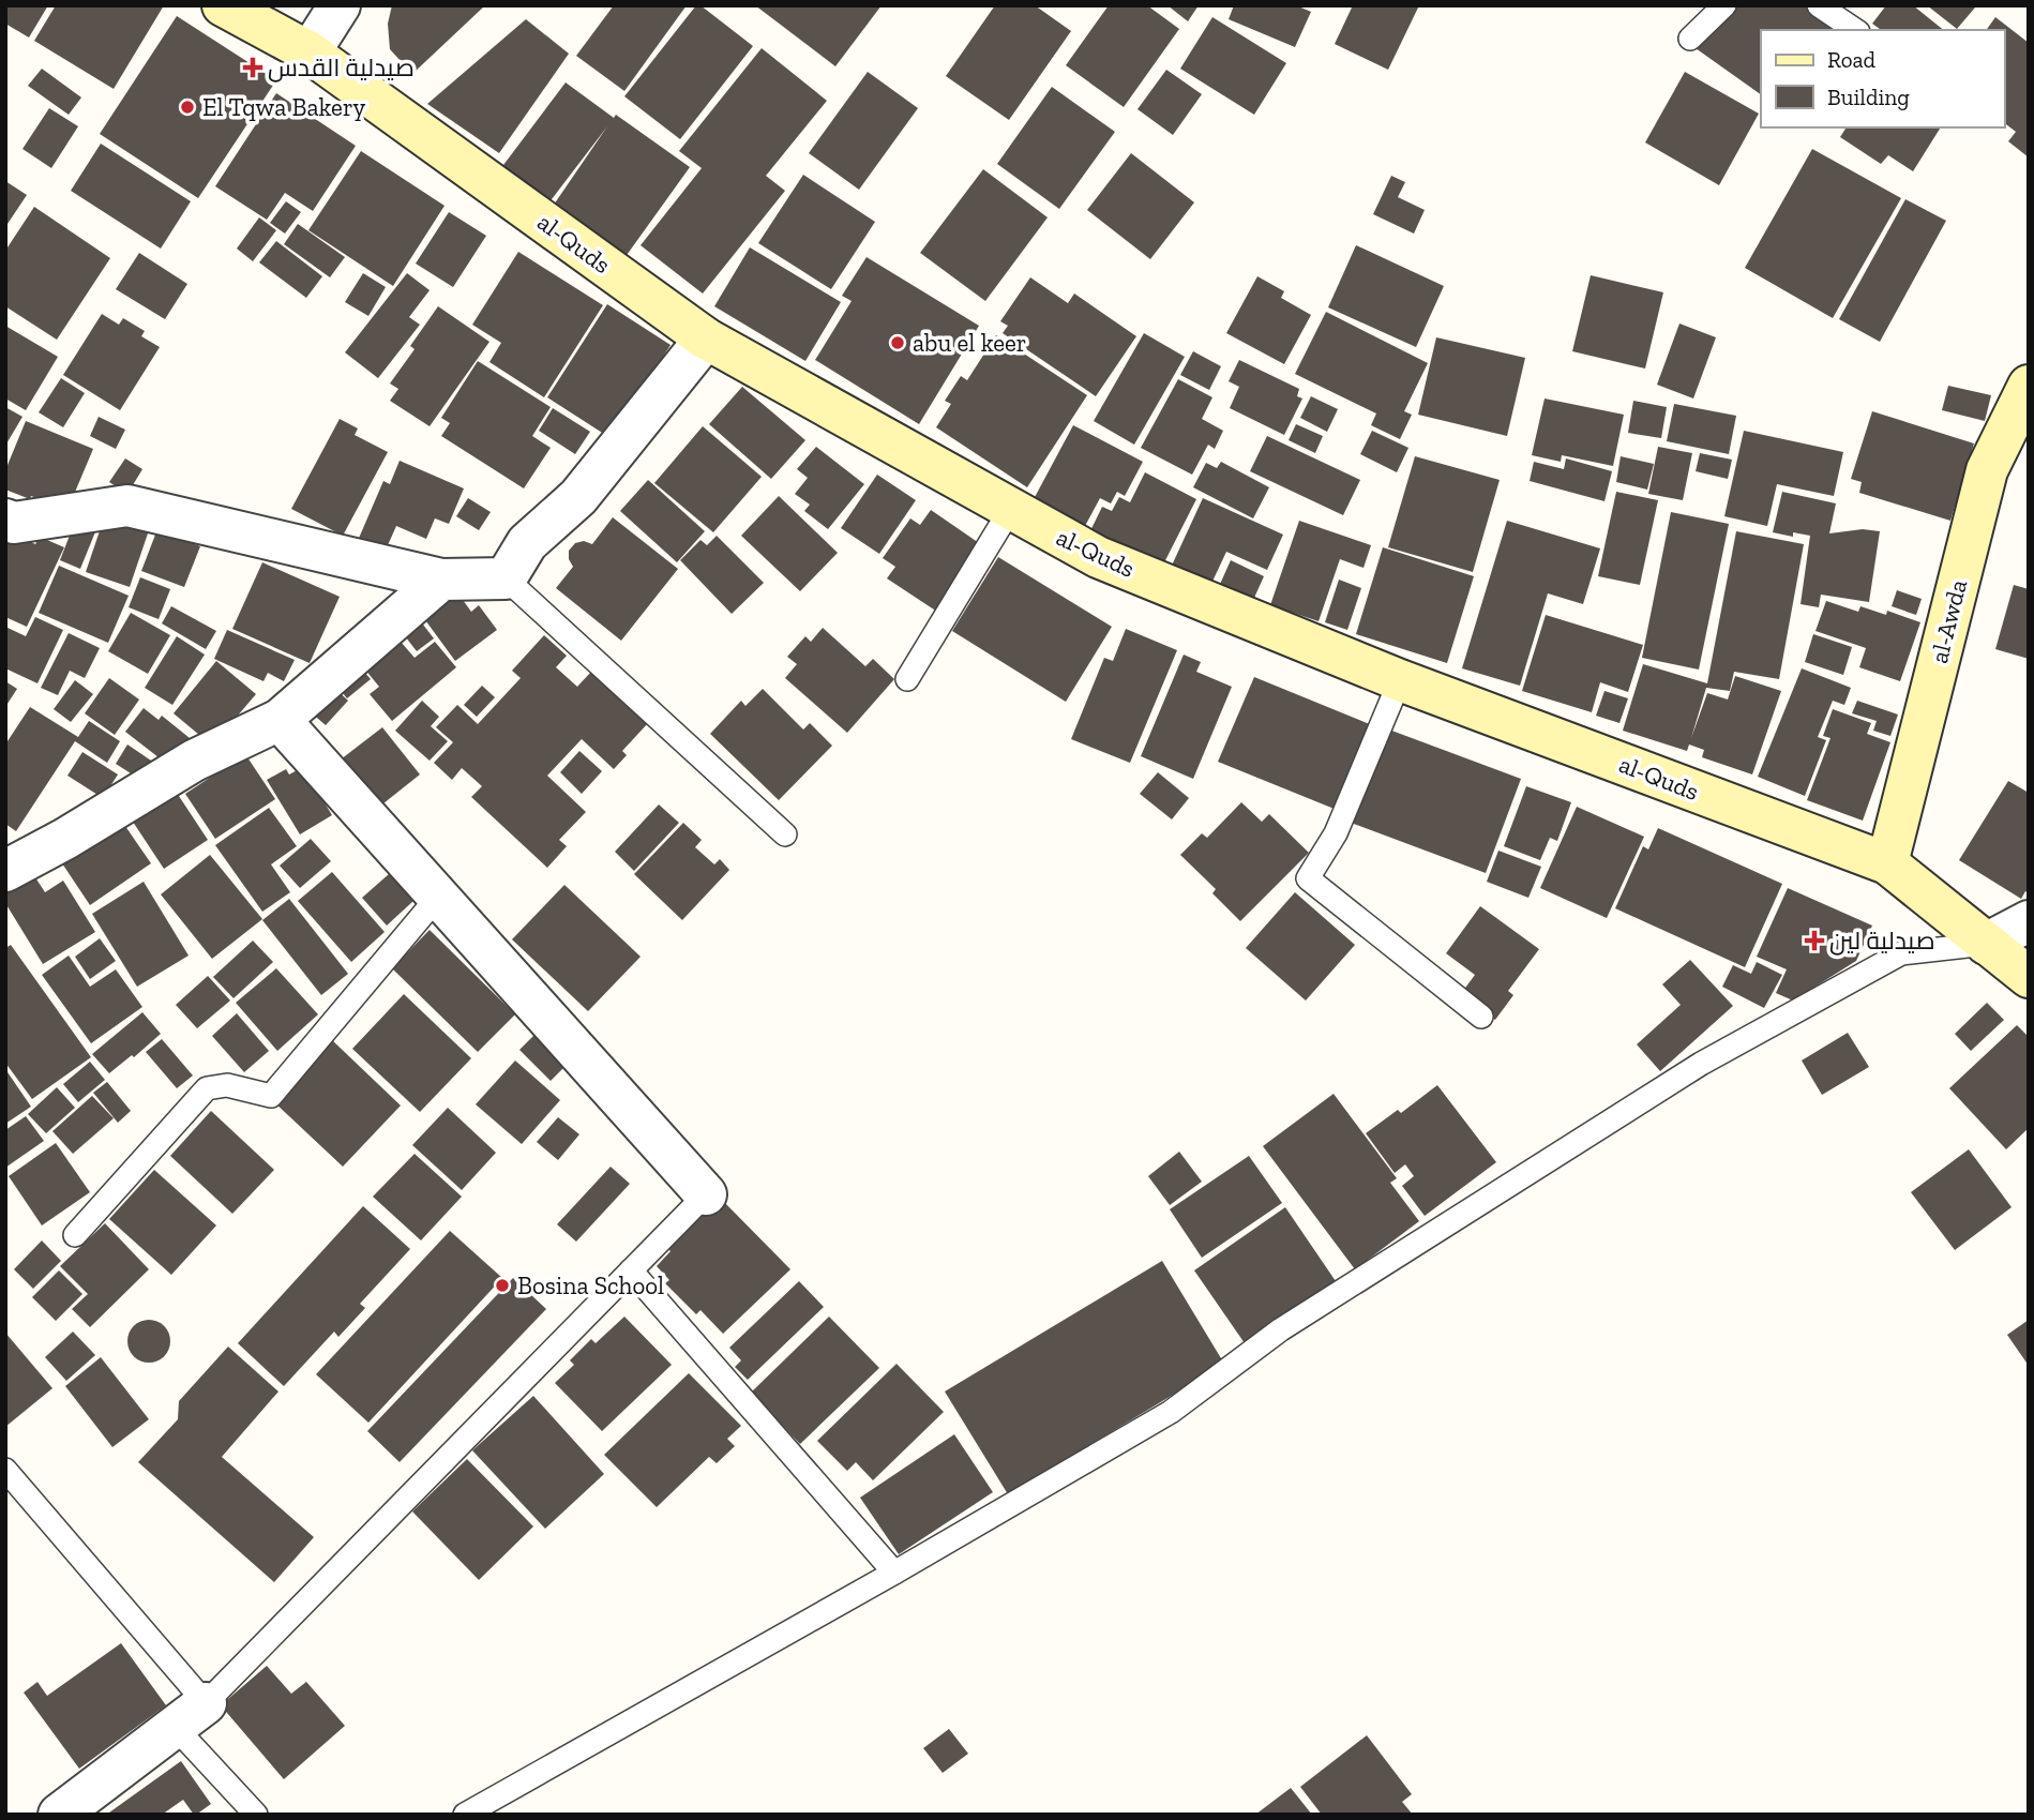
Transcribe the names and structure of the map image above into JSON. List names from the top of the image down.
{
  "streets": {
    "main road": ["al-Quds", "al-Awda"]
  },
  "crossings": [
    ["al-Quds", "al-Awda"]
  ],
  "places": {
    "health": ["صيدلية القدس", "صيدلية لين"],
    "other": ["El Tqwa Bakery", "abu el keer", "Bosina School"]
  },
  "legend": ["Road", "Building"]
}
